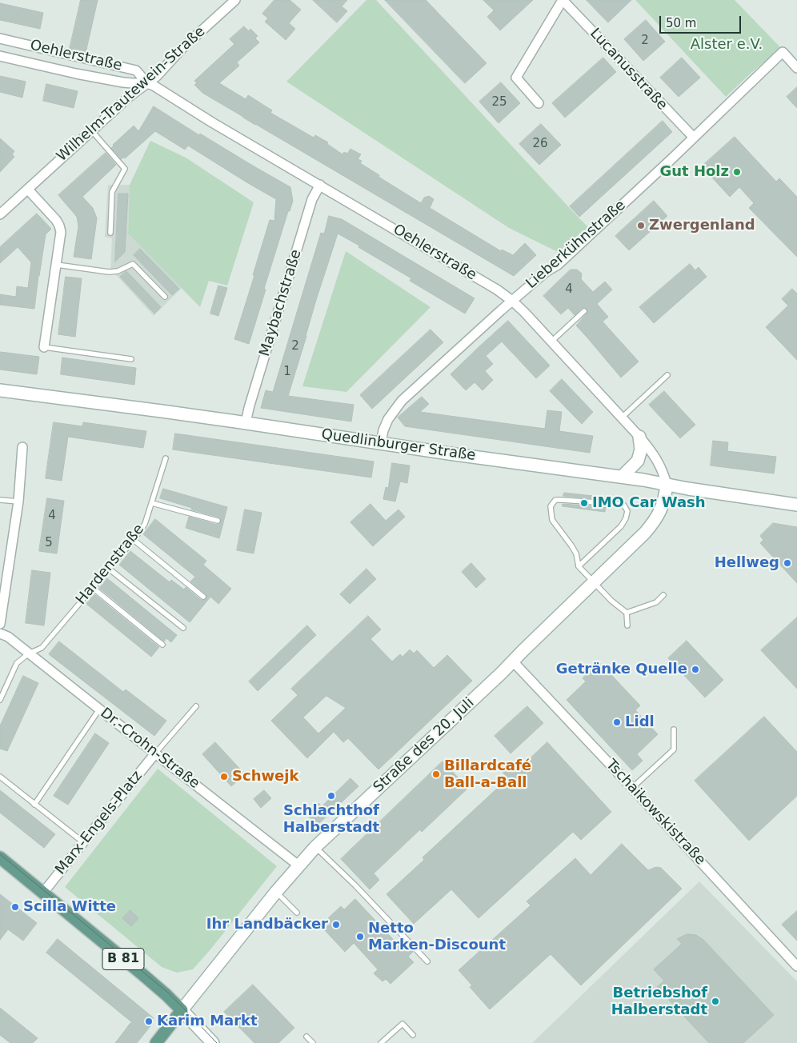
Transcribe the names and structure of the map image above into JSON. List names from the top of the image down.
{
  "streets": {
    "main road": ["Quedlinburger Straße", "Straße des 20. Juli", "B 81"],
    "street": [
      "Oehlerstraße",
      "Lucanusstraße",
      "Wilhelm-Trautewein-Straße",
      "Lieberkühnstraße",
      "Maybachstraße",
      "Dr.-Crohn-Straße",
      "Tschaikowskistraße",
      "Marx-Engels-Platz"
    ],
    "lane": ["Hardenstraße"]
  },
  "crossings": [
    ["Oehlerstraße", "Wilhelm-Trautewein-Straße"],
    ["Oehlerstraße", "Lieberkühnstraße"],
    ["Oehlerstraße", "Maybachstraße"],
    ["Oehlerstraße", "Quedlinburger Straße"],
    ["Oehlerstraße", "Straße des 20. Juli"],
    ["Lucanusstraße", "Lieberkühnstraße"],
    ["Lieberkühnstraße", "Quedlinburger Straße"],
    ["Maybachstraße", "Quedlinburger Straße"],
    ["Quedlinburger Straße", "Straße des 20. Juli"],
    ["Hardenstraße", "Dr.-Crohn-Straße"],
    ["Straße des 20. Juli", "Dr.-Crohn-Straße"],
    ["Straße des 20. Juli", "Tschaikowskistraße"],
    ["Straße des 20. Juli", "B 81"],
    ["Dr.-Crohn-Straße", "Marx-Engels-Platz"],
    ["Marx-Engels-Platz", "B 81"]
  ],
  "parks": ["Alster e.V."],
  "places": [
    "Gut Holz",
    "Zwergenland",
    "IMO Car Wash",
    "Hellweg",
    "Getränke Quelle",
    "Lidl",
    "Billardcafé Ball-a-Ball",
    "Schwejk",
    "Schlachthof Halberstadt",
    "Scilla Witte",
    "Ihr Landbäcker",
    "Netto Marken-Discount",
    "Betriebshof Halberstadt",
    "Karim Markt"
  ],
  "house_numbers": [
    "2",
    "25",
    "26",
    "4",
    "2",
    "1",
    "4",
    "5"
  ],
  "scale_bar": "50 m"
}
